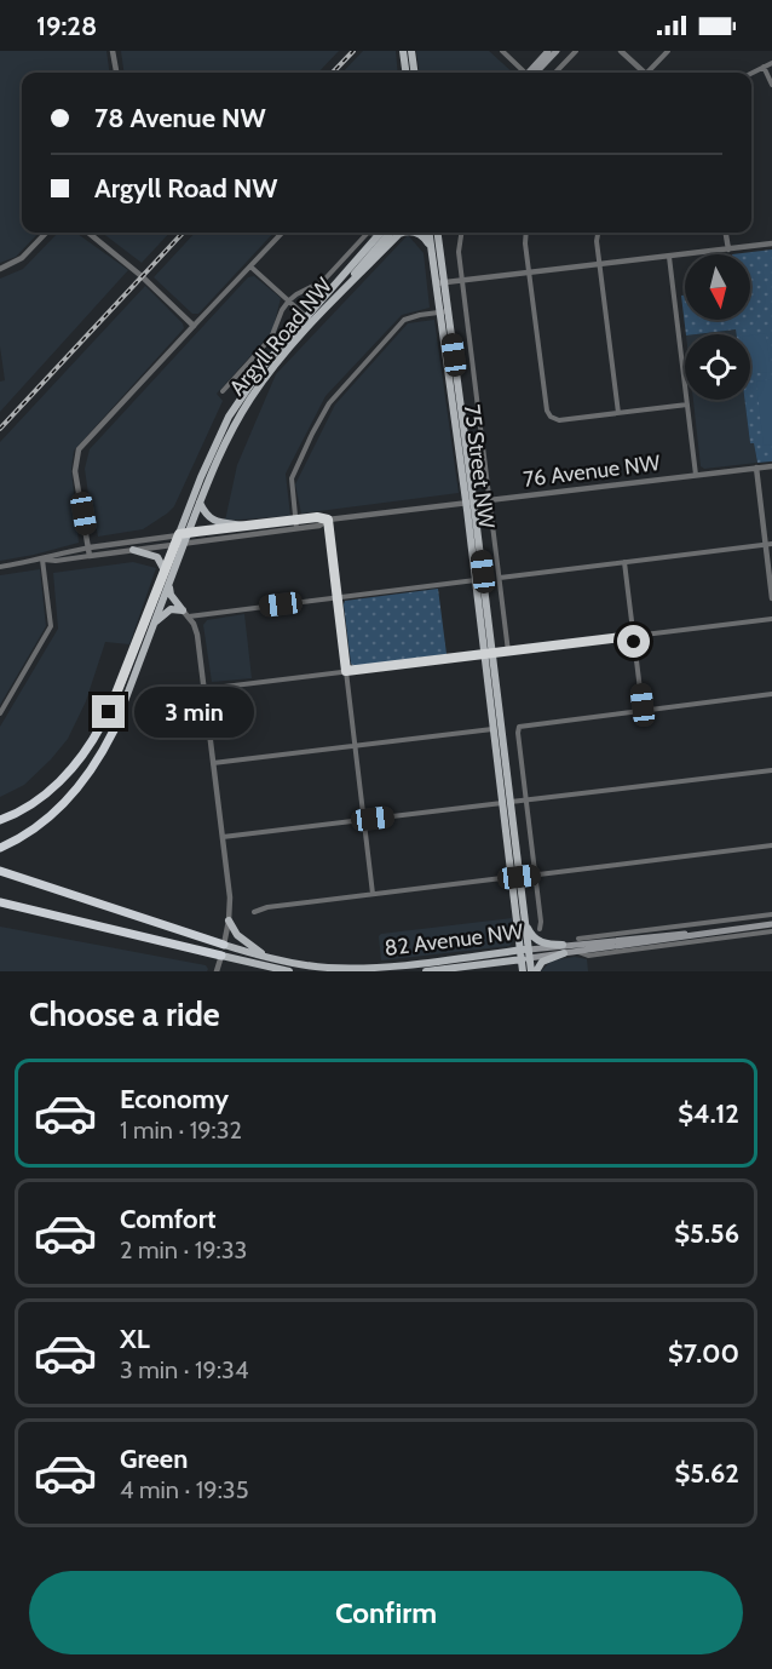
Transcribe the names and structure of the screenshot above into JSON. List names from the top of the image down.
{
  "streets": {
    "main road": ["Argyll Road NW", "75 Street NW", "82 Avenue NW"],
    "street": ["76 Avenue NW"]
  },
  "crossings": [
    ["Argyll Road NW", "76 Avenue NW"],
    ["75 Street NW", "76 Avenue NW"],
    ["75 Street NW", "82 Avenue NW"]
  ],
  "north": "bottom",
  "page": {
    "status": "19:28",
    "banner": ["78 Avenue NW", "Argyll Road NW"],
    "bubble": "3 min",
    "heading": "Choose a ride",
    "list": [
      {
        "name": "Economy",
        "note": "1 min · 19:32",
        "value": "$4.12"
      },
      {
        "name": "Comfort",
        "note": "2 min · 19:33",
        "value": "$5.56"
      },
      {
        "name": "XL",
        "note": "3 min · 19:34",
        "value": "$7.00"
      },
      {
        "name": "Green",
        "note": "4 min · 19:35",
        "value": "$5.62"
      }
    ],
    "buttons": "Confirm"
  }
}
